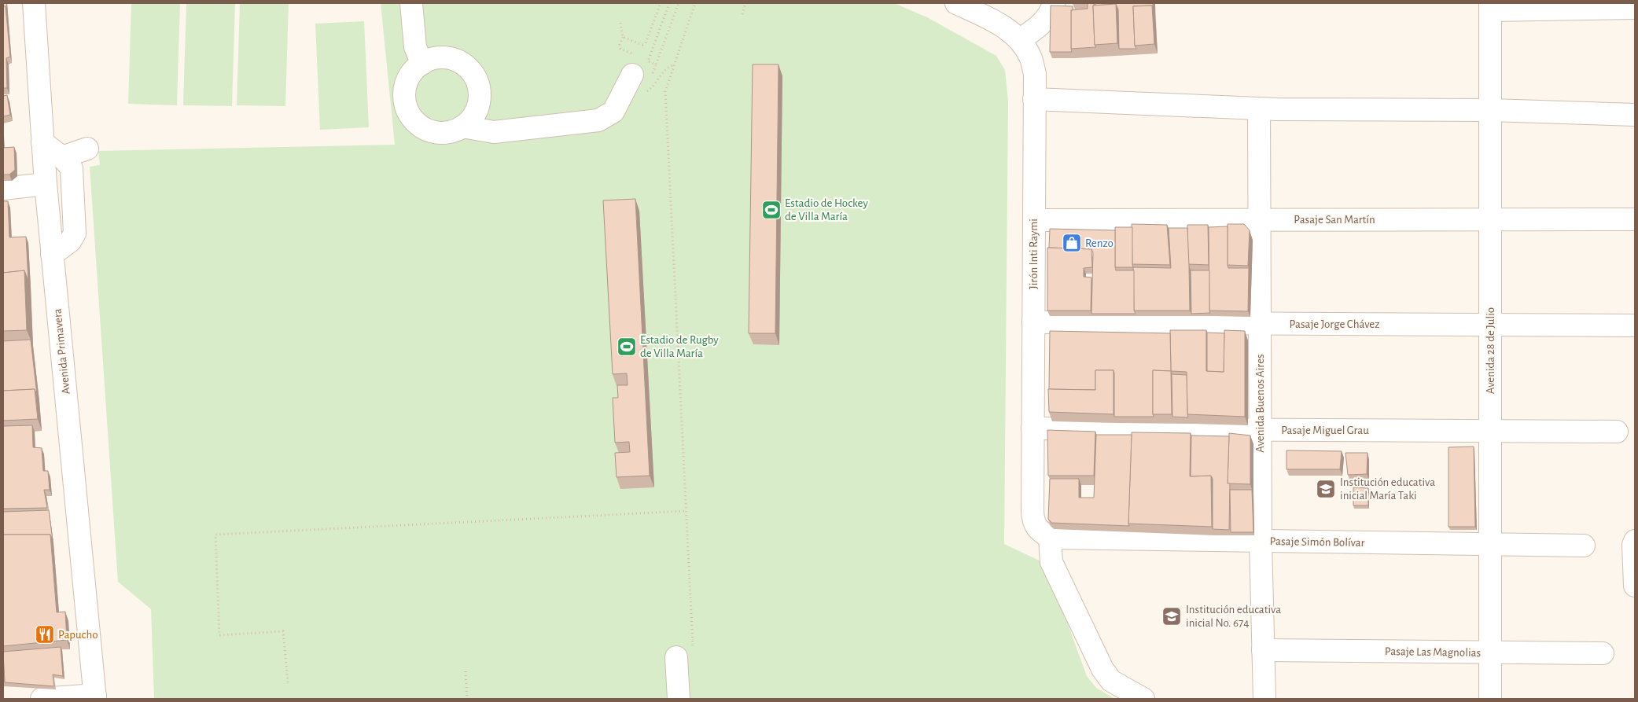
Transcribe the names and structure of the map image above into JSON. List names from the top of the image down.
{
  "streets": {
    "street": [
      "Pasaje San Martín",
      "Jirón Inti Raymi",
      "Pasaje Jorge Chávez",
      "Avenida 28 de Julio",
      "Avenida Primavera",
      "Avenida Buenos Aires",
      "Pasaje Miguel Grau",
      "Pasaje Simón Bolívar",
      "Pasaje Las Magnolias"
    ]
  },
  "crossings": [
    ["Pasaje San Martín", "Jirón Inti Raymi"],
    ["Pasaje San Martín", "Avenida 28 de Julio"],
    ["Pasaje San Martín", "Avenida Buenos Aires"],
    ["Jirón Inti Raymi", "Pasaje Jorge Chávez"],
    ["Jirón Inti Raymi", "Pasaje Miguel Grau"],
    ["Jirón Inti Raymi", "Pasaje Simón Bolívar"],
    ["Pasaje Jorge Chávez", "Avenida 28 de Julio"],
    ["Pasaje Jorge Chávez", "Avenida Buenos Aires"],
    ["Avenida 28 de Julio", "Pasaje Miguel Grau"],
    ["Avenida 28 de Julio", "Pasaje Simón Bolívar"],
    ["Avenida 28 de Julio", "Pasaje Las Magnolias"],
    ["Avenida Buenos Aires", "Pasaje Miguel Grau"],
    ["Avenida Buenos Aires", "Pasaje Simón Bolívar"],
    ["Avenida Buenos Aires", "Pasaje Las Magnolias"]
  ],
  "places": {
    "sports": ["Estadio de Hockey de Villa María", "Estadio de Rugby de Villa María"],
    "shop": ["Renzo"],
    "school or university": ["Institución educativa inicial María Taki", "Institución educativa inicial No. 674"],
    "restaurant": ["Papucho"]
  }
}
